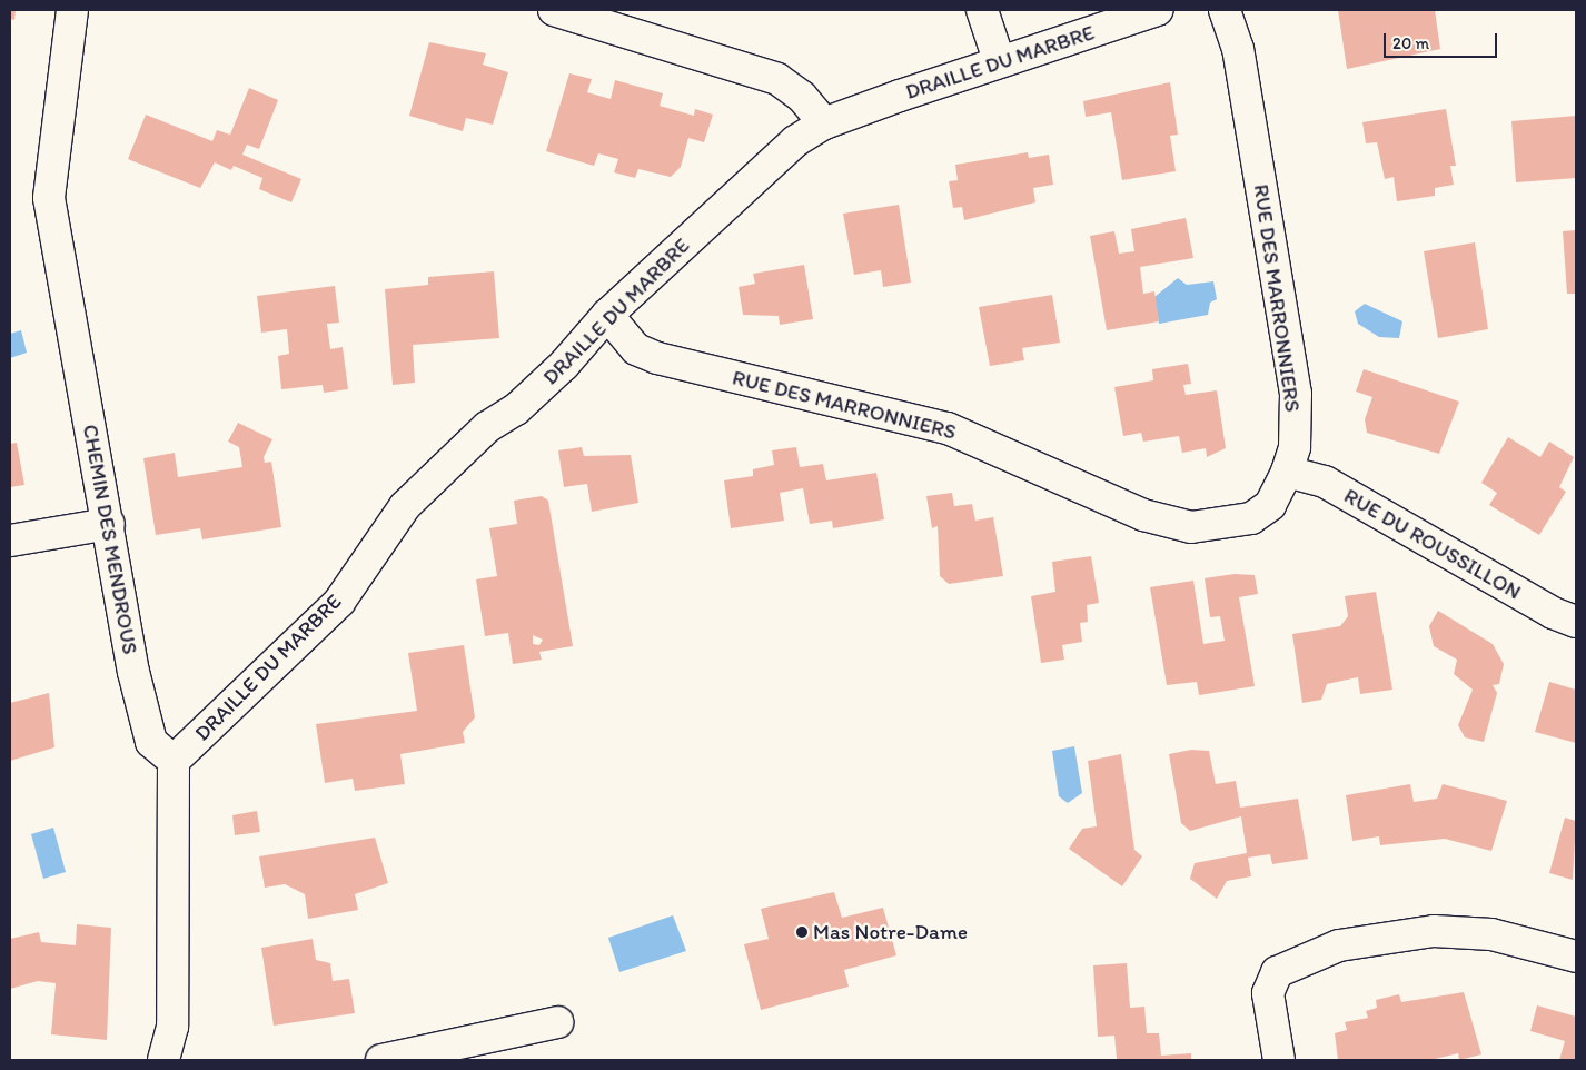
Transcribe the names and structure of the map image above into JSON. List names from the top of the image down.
{
  "streets": {
    "street": [
      "DRAILLE DU MARBRE",
      "RUE DES MARRONNIERS",
      "CHEMIN DES MENDROUS",
      "RUE DU ROUSSILLON"
    ]
  },
  "crossings": [
    ["DRAILLE DU MARBRE", "RUE DES MARRONNIERS"],
    ["DRAILLE DU MARBRE", "CHEMIN DES MENDROUS"],
    ["RUE DES MARRONNIERS", "RUE DU ROUSSILLON"]
  ],
  "places": ["Mas Notre-Dame"],
  "scale_bar": "20 m"
}
